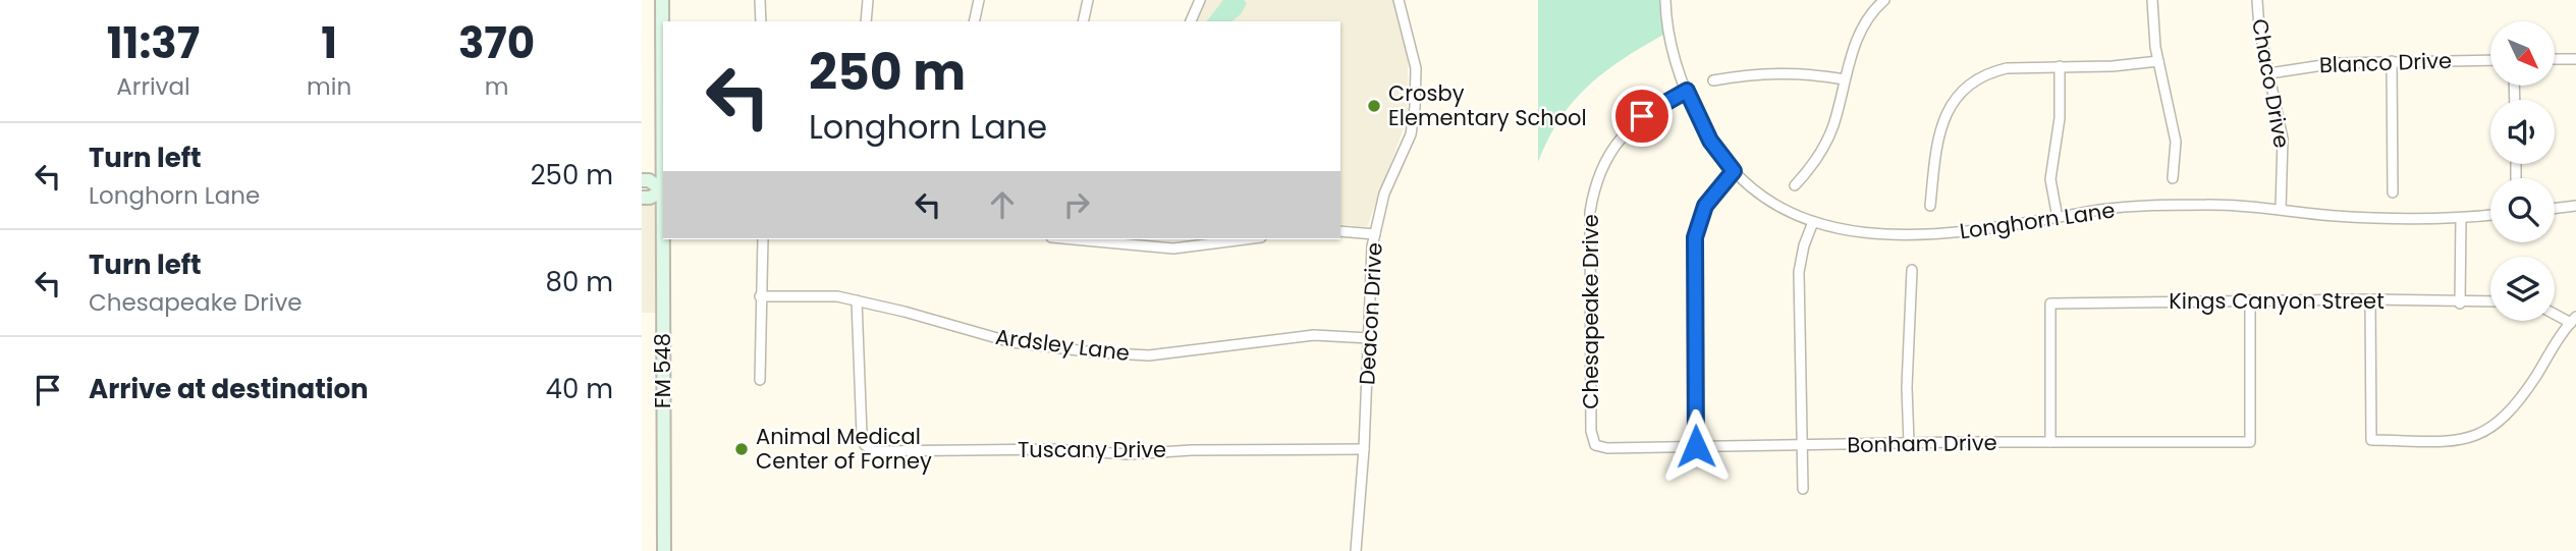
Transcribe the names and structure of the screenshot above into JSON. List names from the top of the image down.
{
  "streets": {
    "main road": ["FM 548"],
    "street": [
      "Blanco Drive",
      "Chaco Drive",
      "Longhorn Lane",
      "Kings Canyon Street",
      "Chesapeake Drive",
      "Deacon Drive",
      "Ardsley Lane",
      "Bonham Drive",
      "Tuscany Drive"
    ]
  },
  "crossings": [
    ["Blanco Drive", "Chaco Drive"],
    ["Chaco Drive", "Longhorn Lane"],
    ["Longhorn Lane", "Chesapeake Drive"],
    ["Kings Canyon Street", "Bonham Drive"],
    ["Chesapeake Drive", "Bonham Drive"],
    ["Deacon Drive", "Ardsley Lane"],
    ["Deacon Drive", "Tuscany Drive"],
    ["Ardsley Lane", "Tuscany Drive"]
  ],
  "places": ["Crosby Elementary School", "Animal Medical Center of Forney"],
  "north": "bottom right",
  "page": {
    "eta": [
      "11:37",
      "Arrival",
      "1",
      "min",
      "370",
      "m"
    ],
    "turn": ["250 m", "Longhorn Lane"],
    "list": [
      {
        "name": "Turn left",
        "note": "Longhorn Lane",
        "value": "250 m"
      },
      {
        "name": "Turn left",
        "note": "Chesapeake Drive",
        "value": "80 m"
      },
      {
        "name": "Arrive at destination",
        "value": "40 m"
      }
    ]
  }
}
